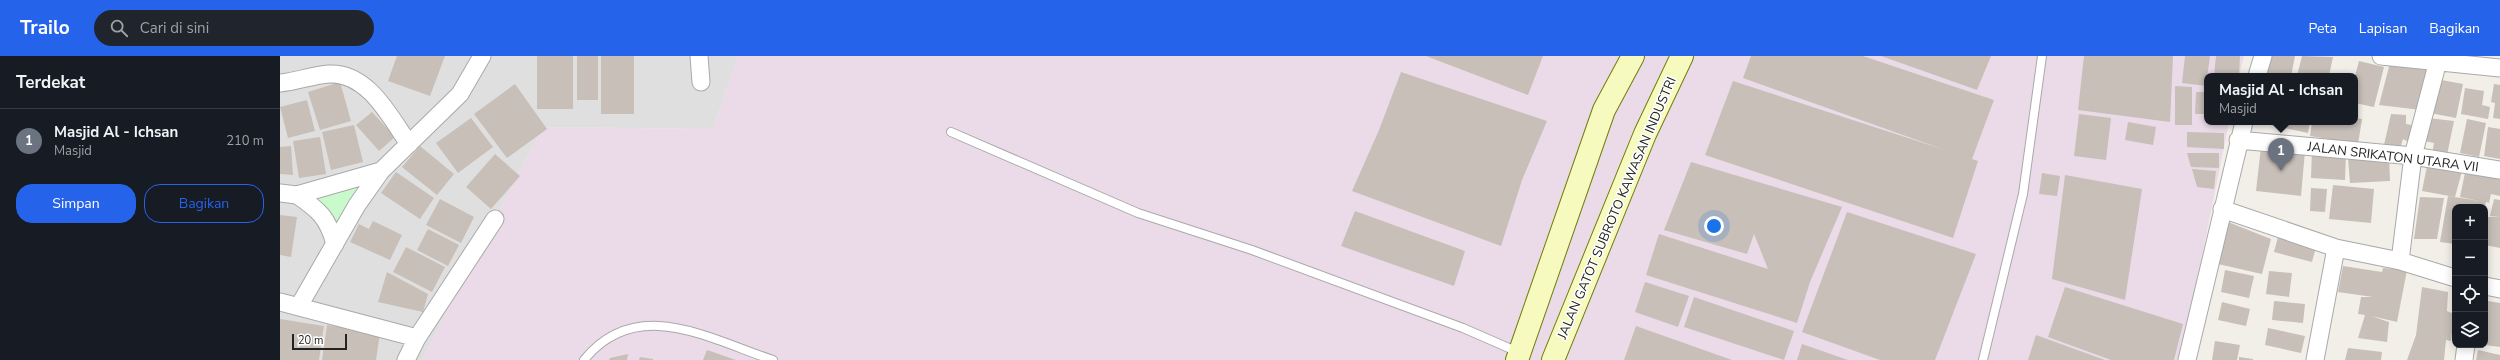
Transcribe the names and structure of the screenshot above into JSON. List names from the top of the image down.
{
  "streets": {
    "street": ["JALAN SRIKATON UTARA VII", "JALAN GATOT SUBROTO KAWASAN INDUSTRI"]
  },
  "scale_bar": "20 m",
  "page": {
    "header": "Trailo",
    "search": "Cari di sini",
    "nav": ["Peta", "Lapisan", "Bagikan"],
    "heading": "Terdekat",
    "popup": ["Masjid Al - Ichsan", "Masjid"],
    "list": [
      {
        "mark": "1",
        "name": "Masjid Al - Ichsan",
        "note": "Masjid",
        "value": "210 m"
      }
    ],
    "pins": "1",
    "buttons": ["Simpan", "Bagikan"],
    "map_buttons": ["+", "−"],
    "scale": "20 m"
  }
}
